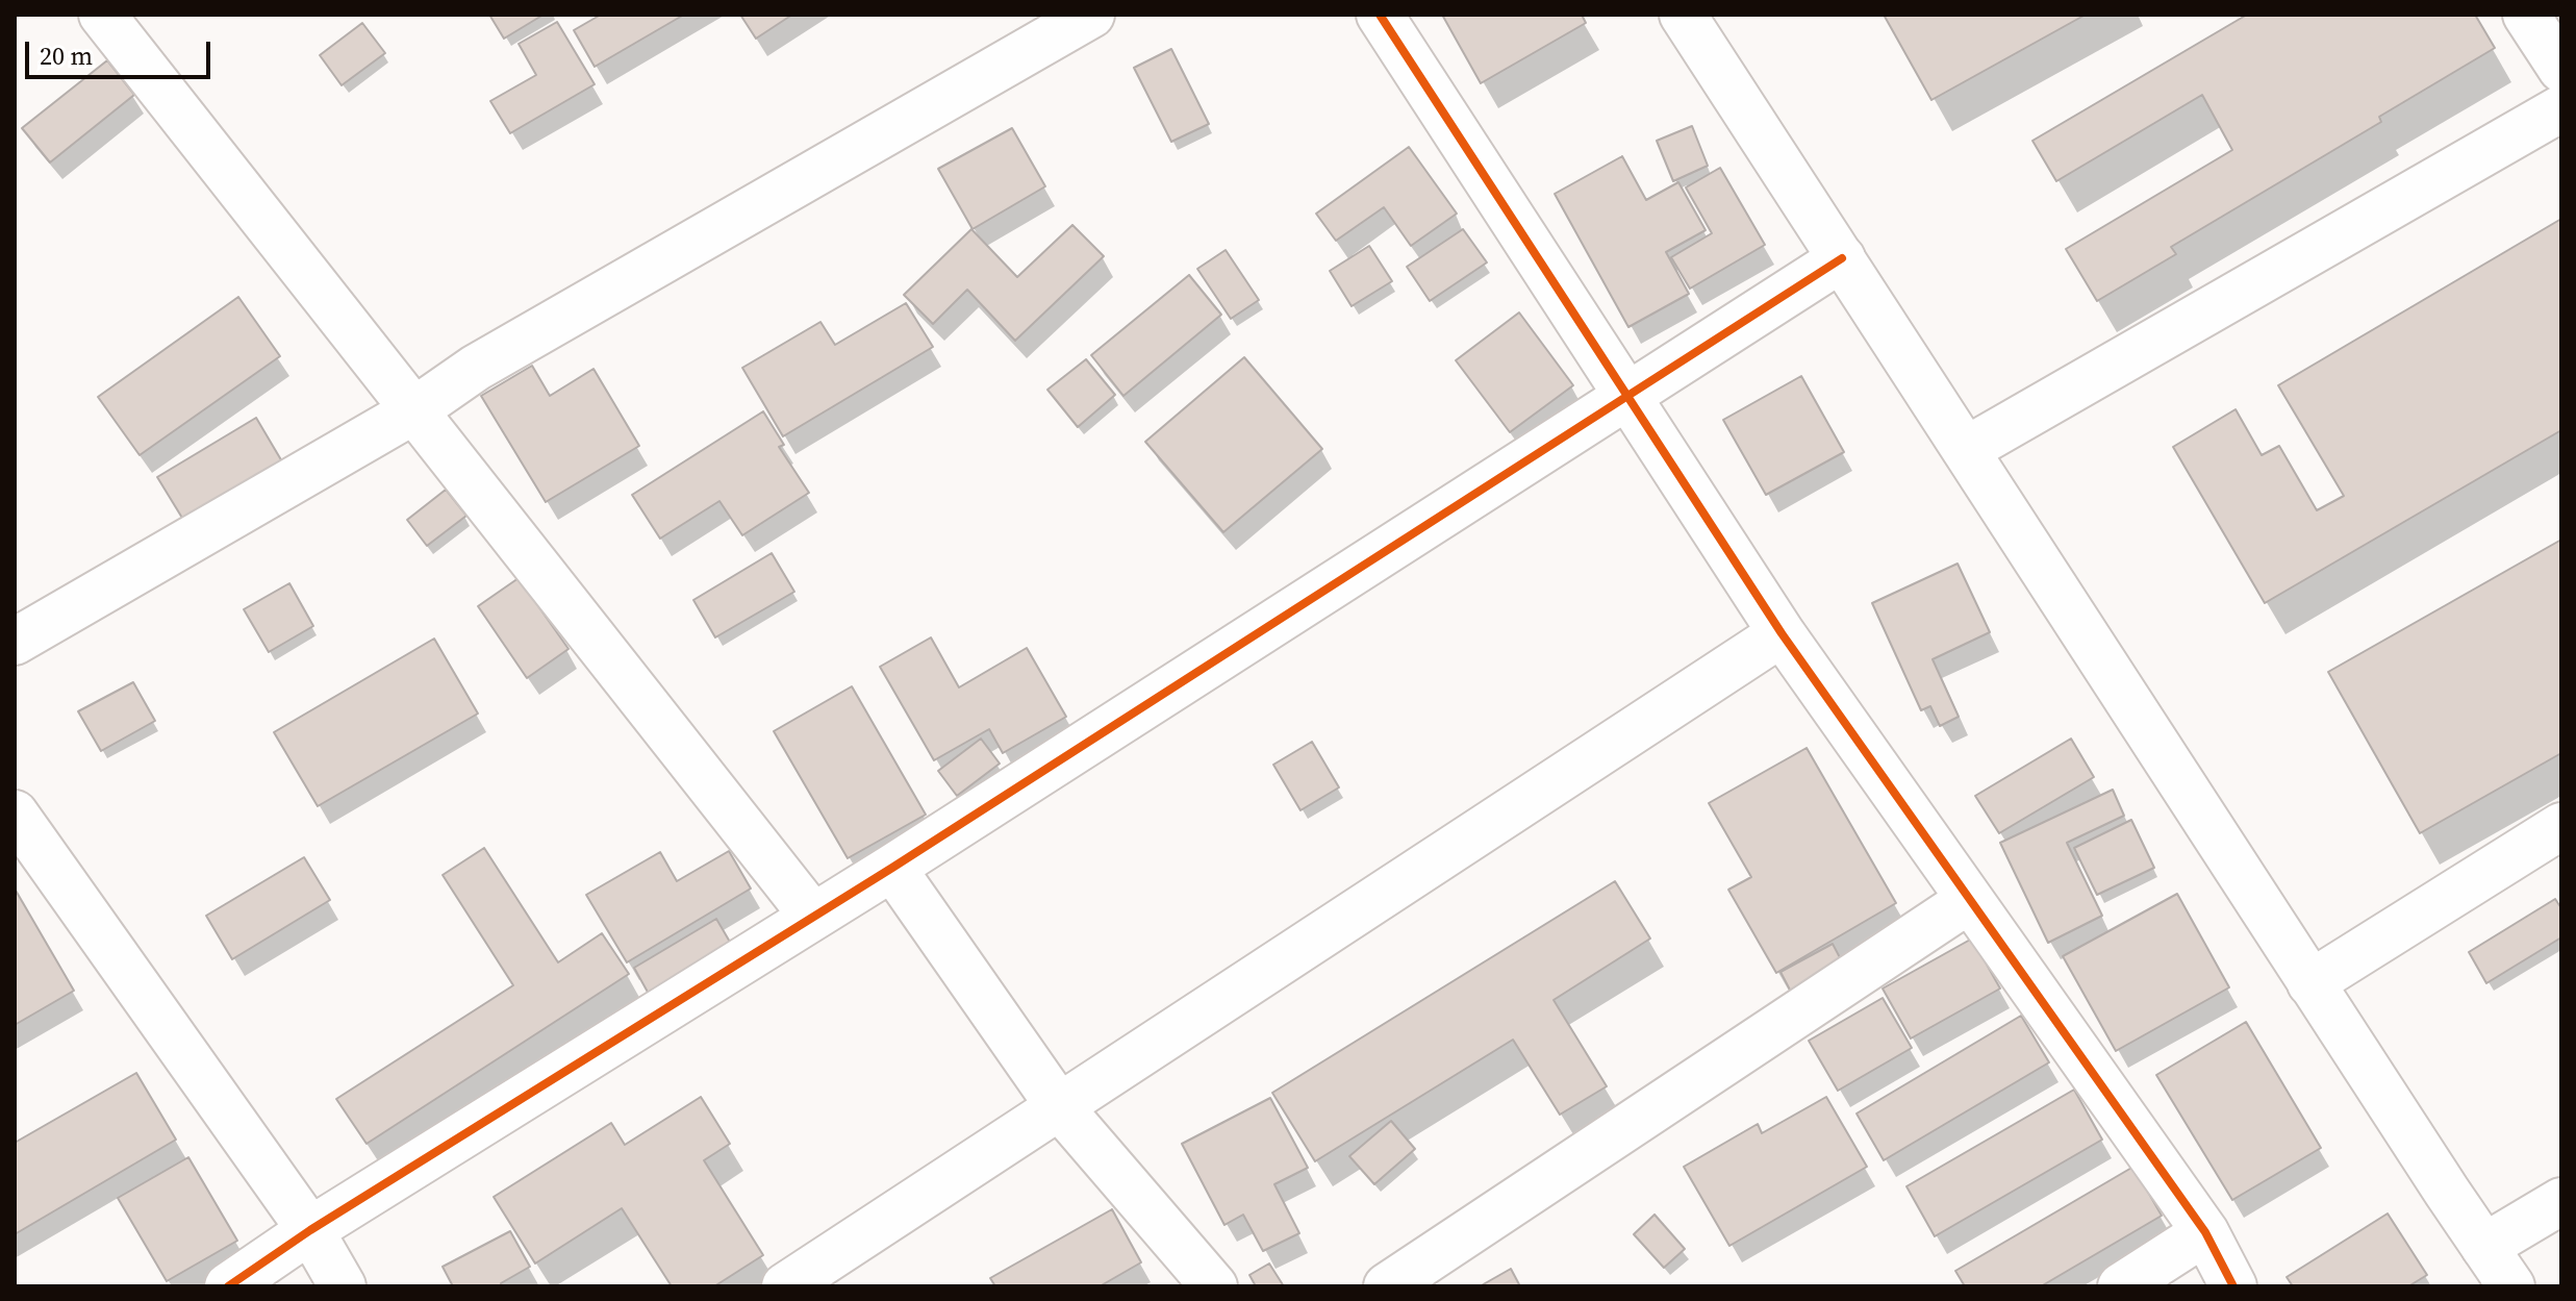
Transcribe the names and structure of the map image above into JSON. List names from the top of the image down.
{
  "scale_bar": "20 m"
}
